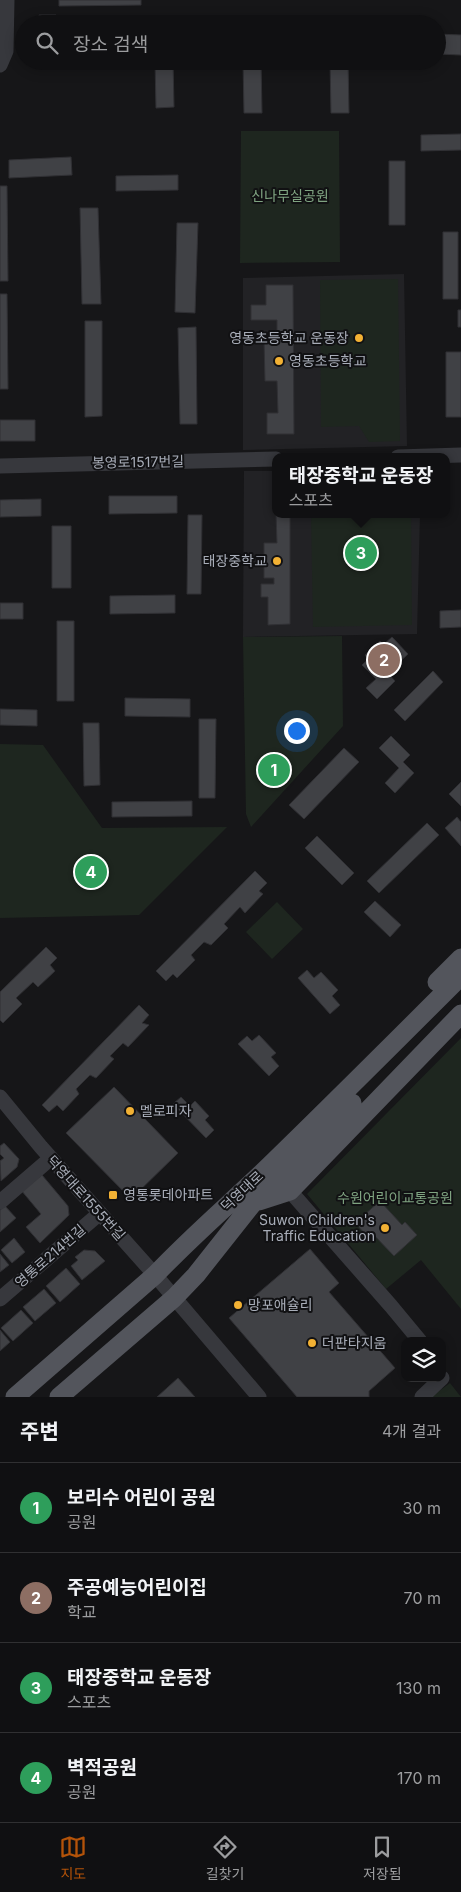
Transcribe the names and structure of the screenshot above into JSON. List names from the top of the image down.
{
  "streets": {
    "main road": ["덕영대로"],
    "street": ["봉영로1517번길", "덕영대로1555번길", "영통로214번길"]
  },
  "crossings": [
    ["덕영대로", "덕영대로1555번길"],
    ["덕영대로1555번길", "영통로214번길"]
  ],
  "parks": ["신나무실공원", "수원어린이교통공원"],
  "places": {
    "other": [
      "영동초등학교 운동장",
      "영동초등학교",
      "태장중학교",
      "멜로피자",
      "Suwon Children's Traffic Education",
      "망포애슐리",
      "더판타지움"
    ],
    "transit": ["영통롯데아파트"]
  },
  "page": {
    "search": "장소 검색",
    "popup": ["태장중학교 운동장", "스포츠"],
    "pins": [
      "3",
      "2",
      "1",
      "4"
    ],
    "heading": ["주변", "4개 결과"],
    "list": [
      {
        "mark": "1",
        "name": "보리수 어린이 공원",
        "note": "공원",
        "value": "30 m"
      },
      {
        "mark": "2",
        "name": "주공예능어린이집",
        "note": "학교",
        "value": "70 m"
      },
      {
        "mark": "3",
        "name": "태장중학교 운동장",
        "note": "스포츠",
        "value": "130 m"
      },
      {
        "mark": "4",
        "name": "벽적공원",
        "note": "공원",
        "value": "170 m"
      }
    ],
    "nav": ["지도", "길찾기", "저장됨"]
  }
}
